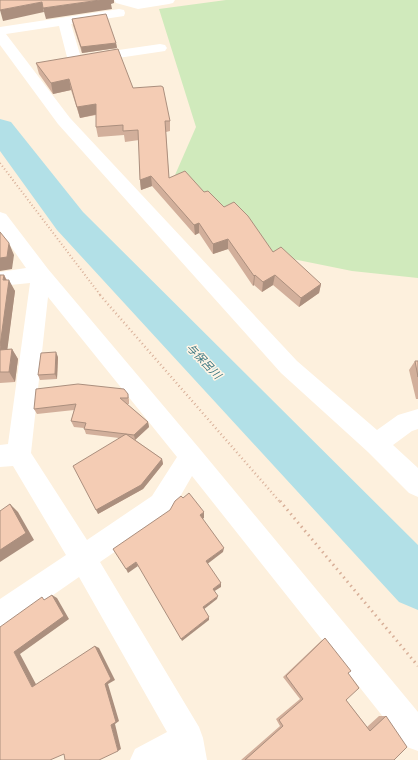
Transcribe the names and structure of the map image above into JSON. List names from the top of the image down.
{
  "water": ["与保呂川"]
}
